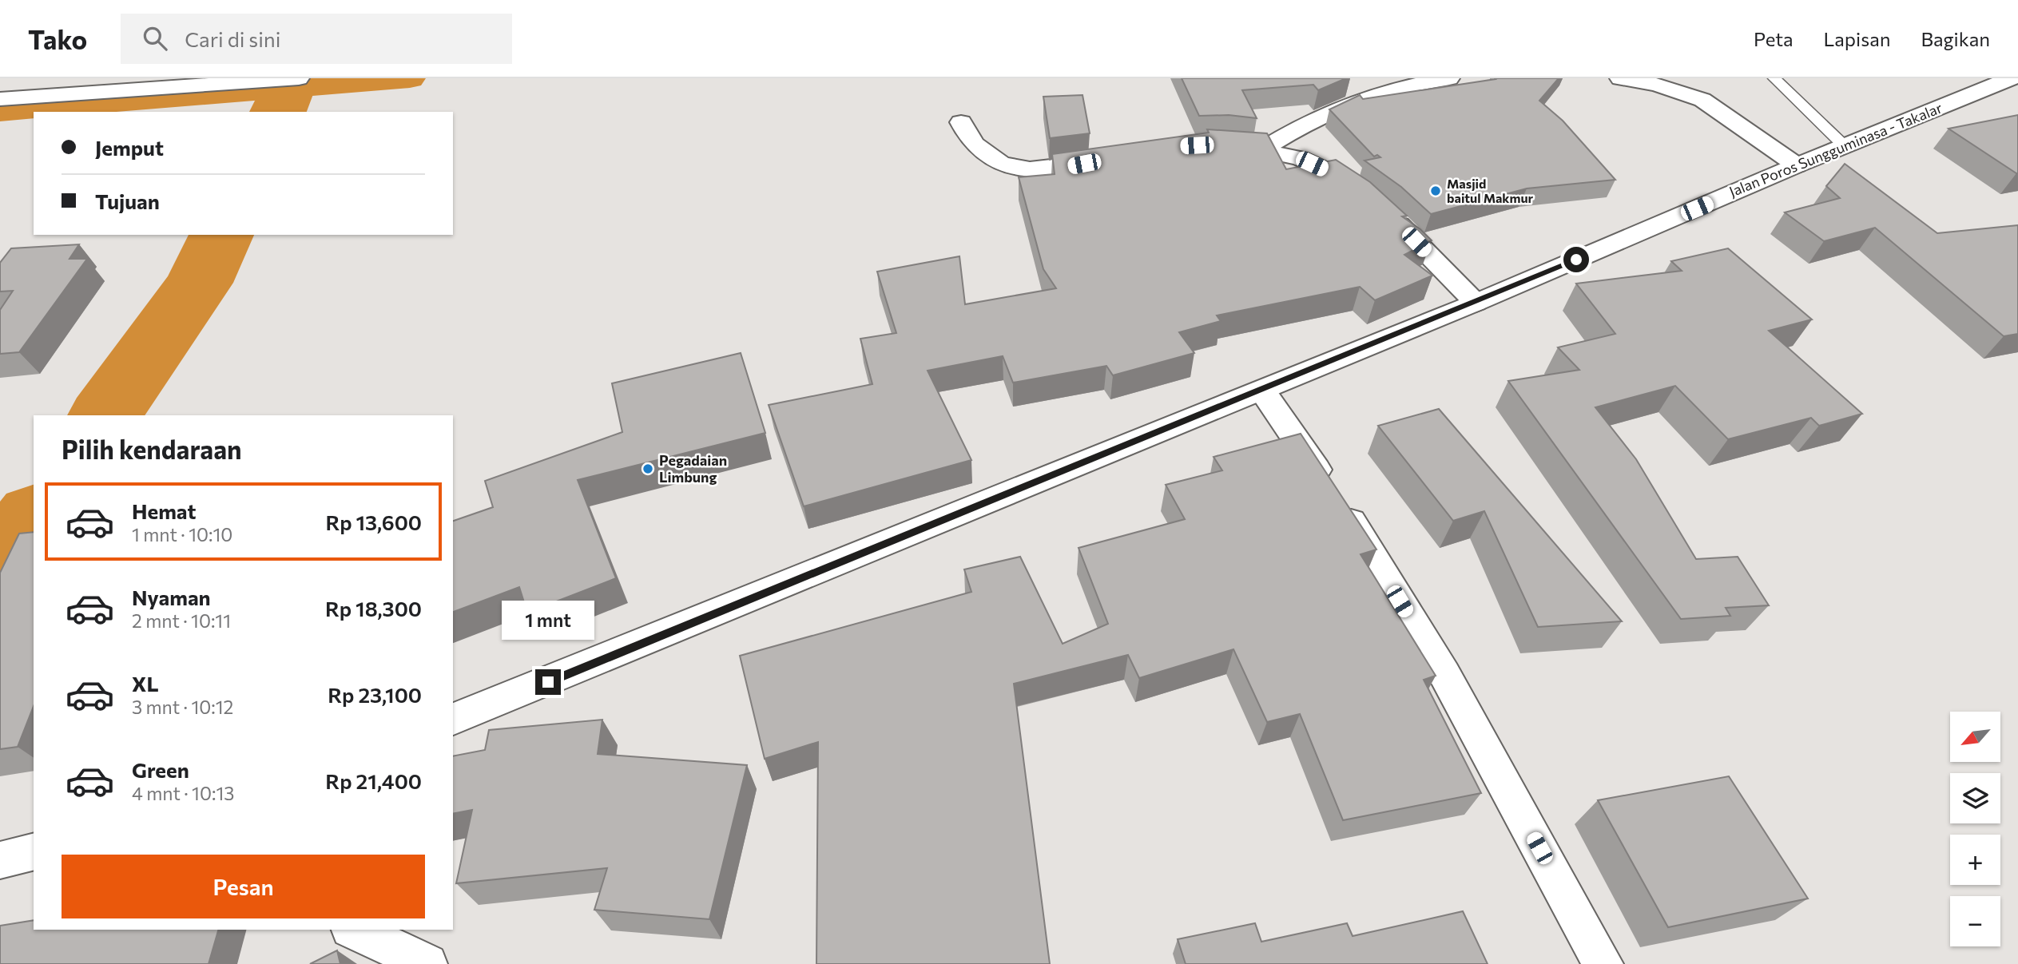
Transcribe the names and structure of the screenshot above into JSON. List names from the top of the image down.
{
  "streets": {
    "main road": ["Jalan Poros Sungguminasa - Takalar"]
  },
  "places": ["Masjid baitul Makmur", "Pegadaian Limbung"],
  "north": "bottom left",
  "page": {
    "header": "Tako",
    "search": "Cari di sini",
    "nav": ["Peta", "Lapisan", "Bagikan"],
    "banner": ["Jemput", "Tujuan"],
    "heading": "Pilih kendaraan",
    "list": [
      {
        "name": "Hemat",
        "note": "1 mnt · 10:10",
        "value": "Rp 13,600"
      },
      {
        "name": "Nyaman",
        "note": "2 mnt · 10:11",
        "value": "Rp 18,300"
      },
      {
        "name": "XL",
        "note": "3 mnt · 10:12",
        "value": "Rp 23,100"
      },
      {
        "name": "Green",
        "note": "4 mnt · 10:13",
        "value": "Rp 21,400"
      }
    ],
    "bubble": "1 mnt",
    "map_buttons": ["+", "−"],
    "buttons": "Pesan"
  }
}
